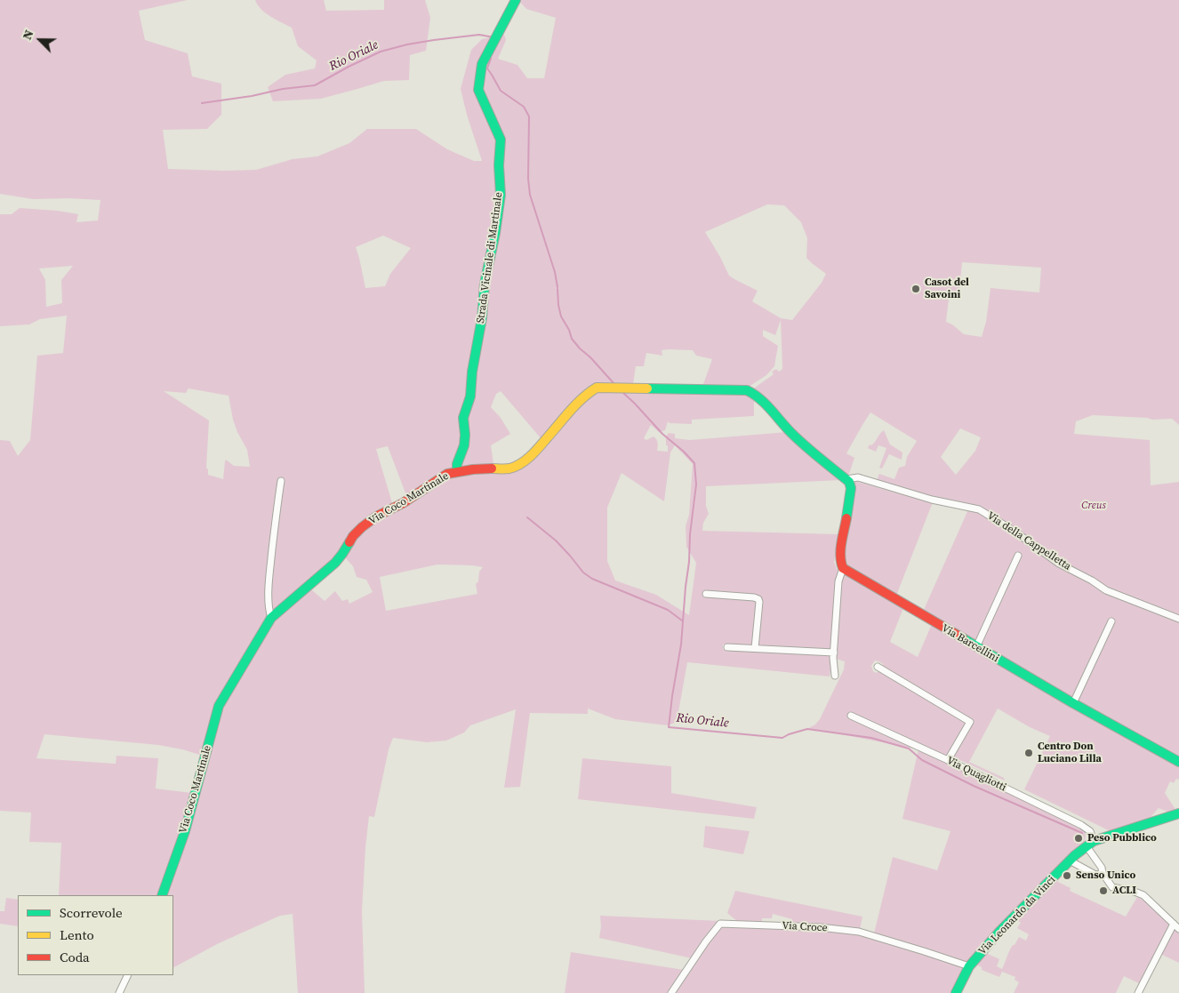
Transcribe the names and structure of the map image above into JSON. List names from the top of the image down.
{
  "streets": {
    "street": [
      "Strada Vicinale di Martinale",
      "Via Coco Martinale",
      "Via della Cappelletta",
      "Via Barcellini",
      "Via Quagliotti",
      "Via Leonardo da Vinci",
      "Via Croce"
    ]
  },
  "crossings": [
    ["Strada Vicinale di Martinale", "Via Coco Martinale"],
    ["Via Coco Martinale", "Via della Cappelletta"],
    ["Via Quagliotti", "Via Leonardo da Vinci"],
    ["Via Leonardo da Vinci", "Via Croce"]
  ],
  "water": ["Rio Oriale"],
  "parks": ["Creus"],
  "places": [
    "Casot del Savoini",
    "Centro Don Luciano Lilla",
    "Peso Pubblico",
    "Senso Unico",
    "ACLI"
  ],
  "legend": ["Scorrevole", "Lento", "Coda"],
  "north": "top left"
}
